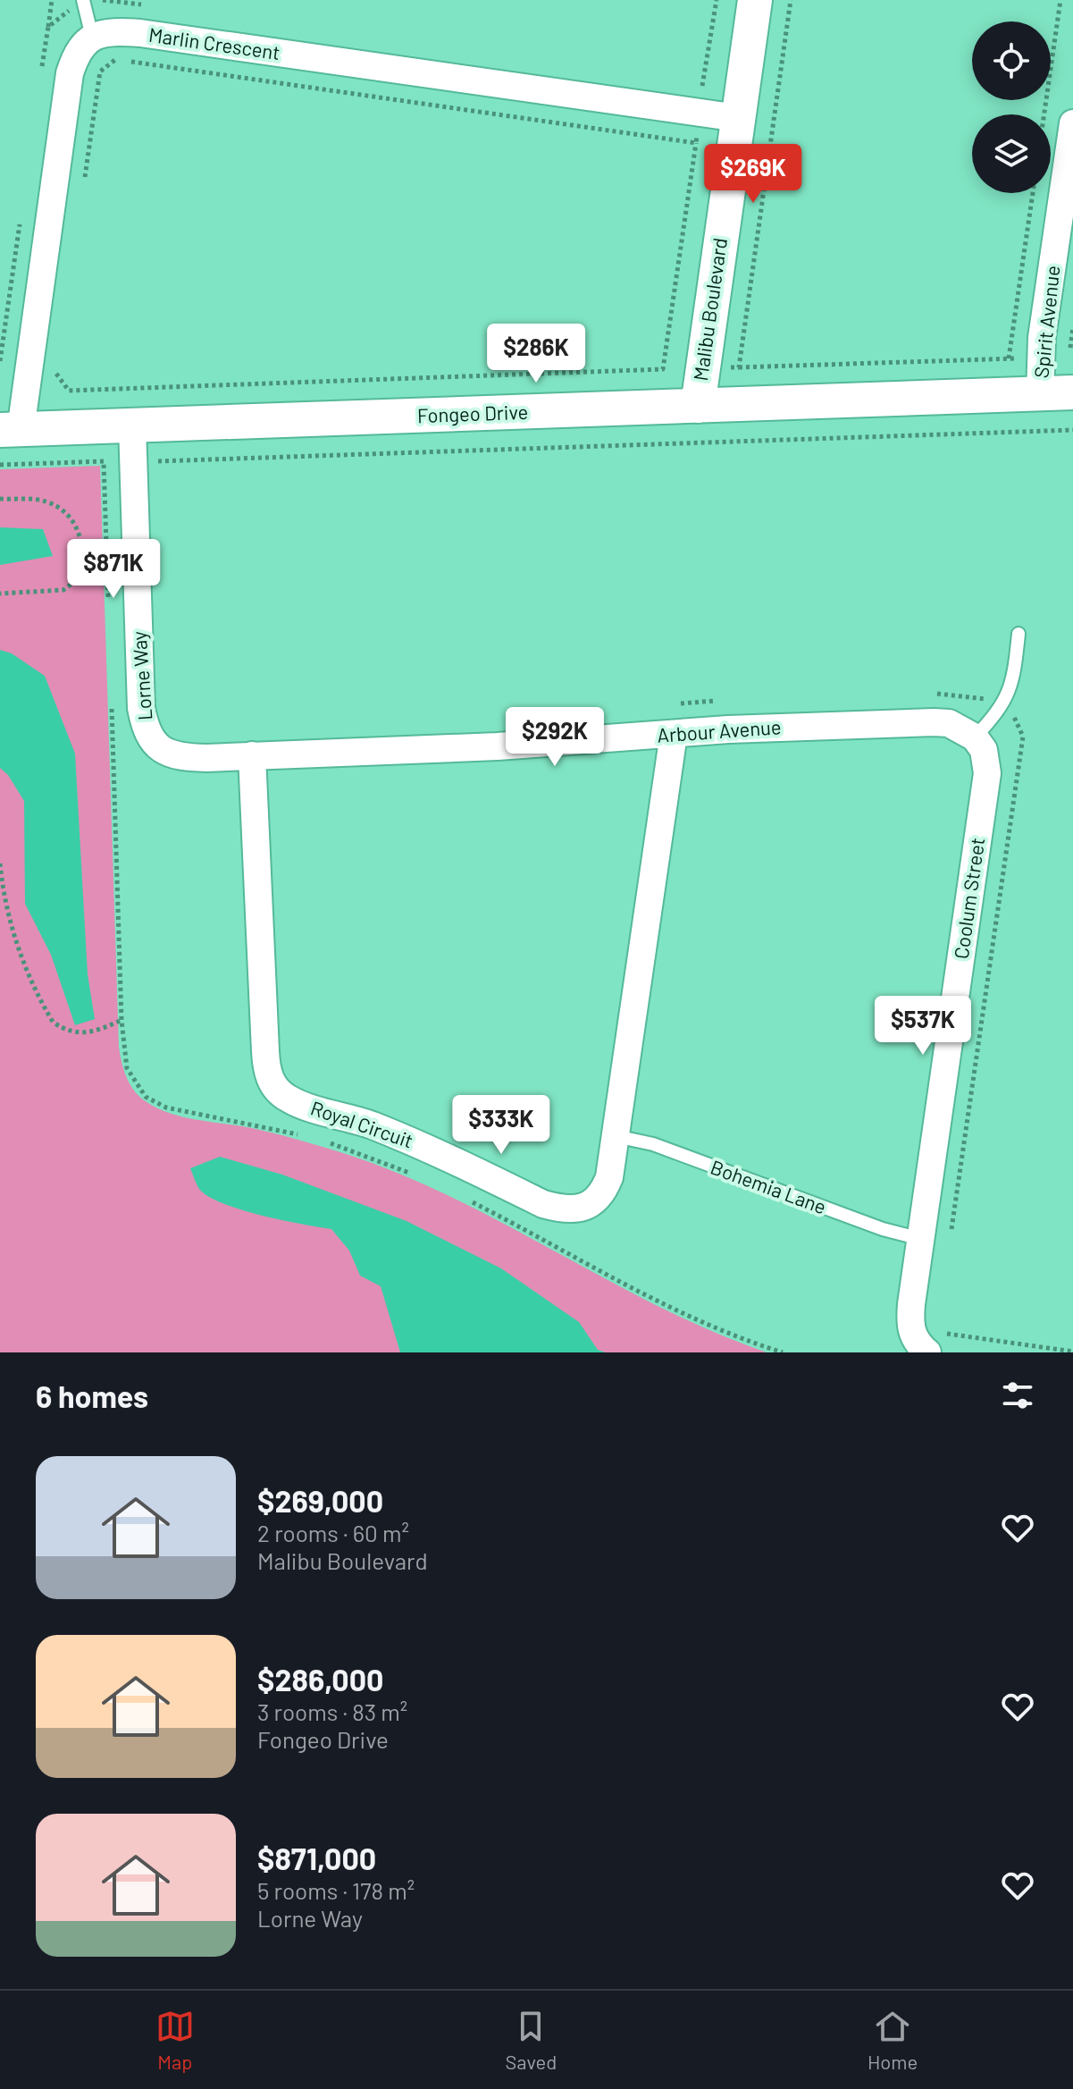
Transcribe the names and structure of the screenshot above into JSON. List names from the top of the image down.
{
  "streets": {
    "street": [
      "Marlin Crescent",
      "Malibu Boulevard",
      "Spirit Avenue",
      "Fongeo Drive",
      "Lorne Way",
      "Arbour Avenue",
      "Coolum Street",
      "Royal Circuit"
    ],
    "lane": ["Bohemia Lane"]
  },
  "crossings": [
    ["Marlin Crescent", "Malibu Boulevard"],
    ["Malibu Boulevard", "Fongeo Drive"],
    ["Spirit Avenue", "Fongeo Drive"],
    ["Fongeo Drive", "Lorne Way"],
    ["Lorne Way", "Arbour Avenue"],
    ["Arbour Avenue", "Coolum Street"],
    ["Arbour Avenue", "Royal Circuit"],
    ["Coolum Street", "Bohemia Lane"],
    ["Royal Circuit", "Bohemia Lane"]
  ],
  "page": {
    "price": [
      "$269K",
      "$286K",
      "$871K",
      "$292K",
      "$537K",
      "$333K"
    ],
    "heading": "6 homes",
    "list": [
      {
        "name": "$269,000",
        "note": "2 rooms · 60 m² · Malibu Boulevard"
      },
      {
        "name": "$286,000",
        "note": "3 rooms · 83 m² · Fongeo Drive"
      },
      {
        "name": "$871,000",
        "note": "5 rooms · 178 m² · Lorne Way"
      }
    ],
    "tabs": ["Map", "Saved", "Home"]
  }
}
